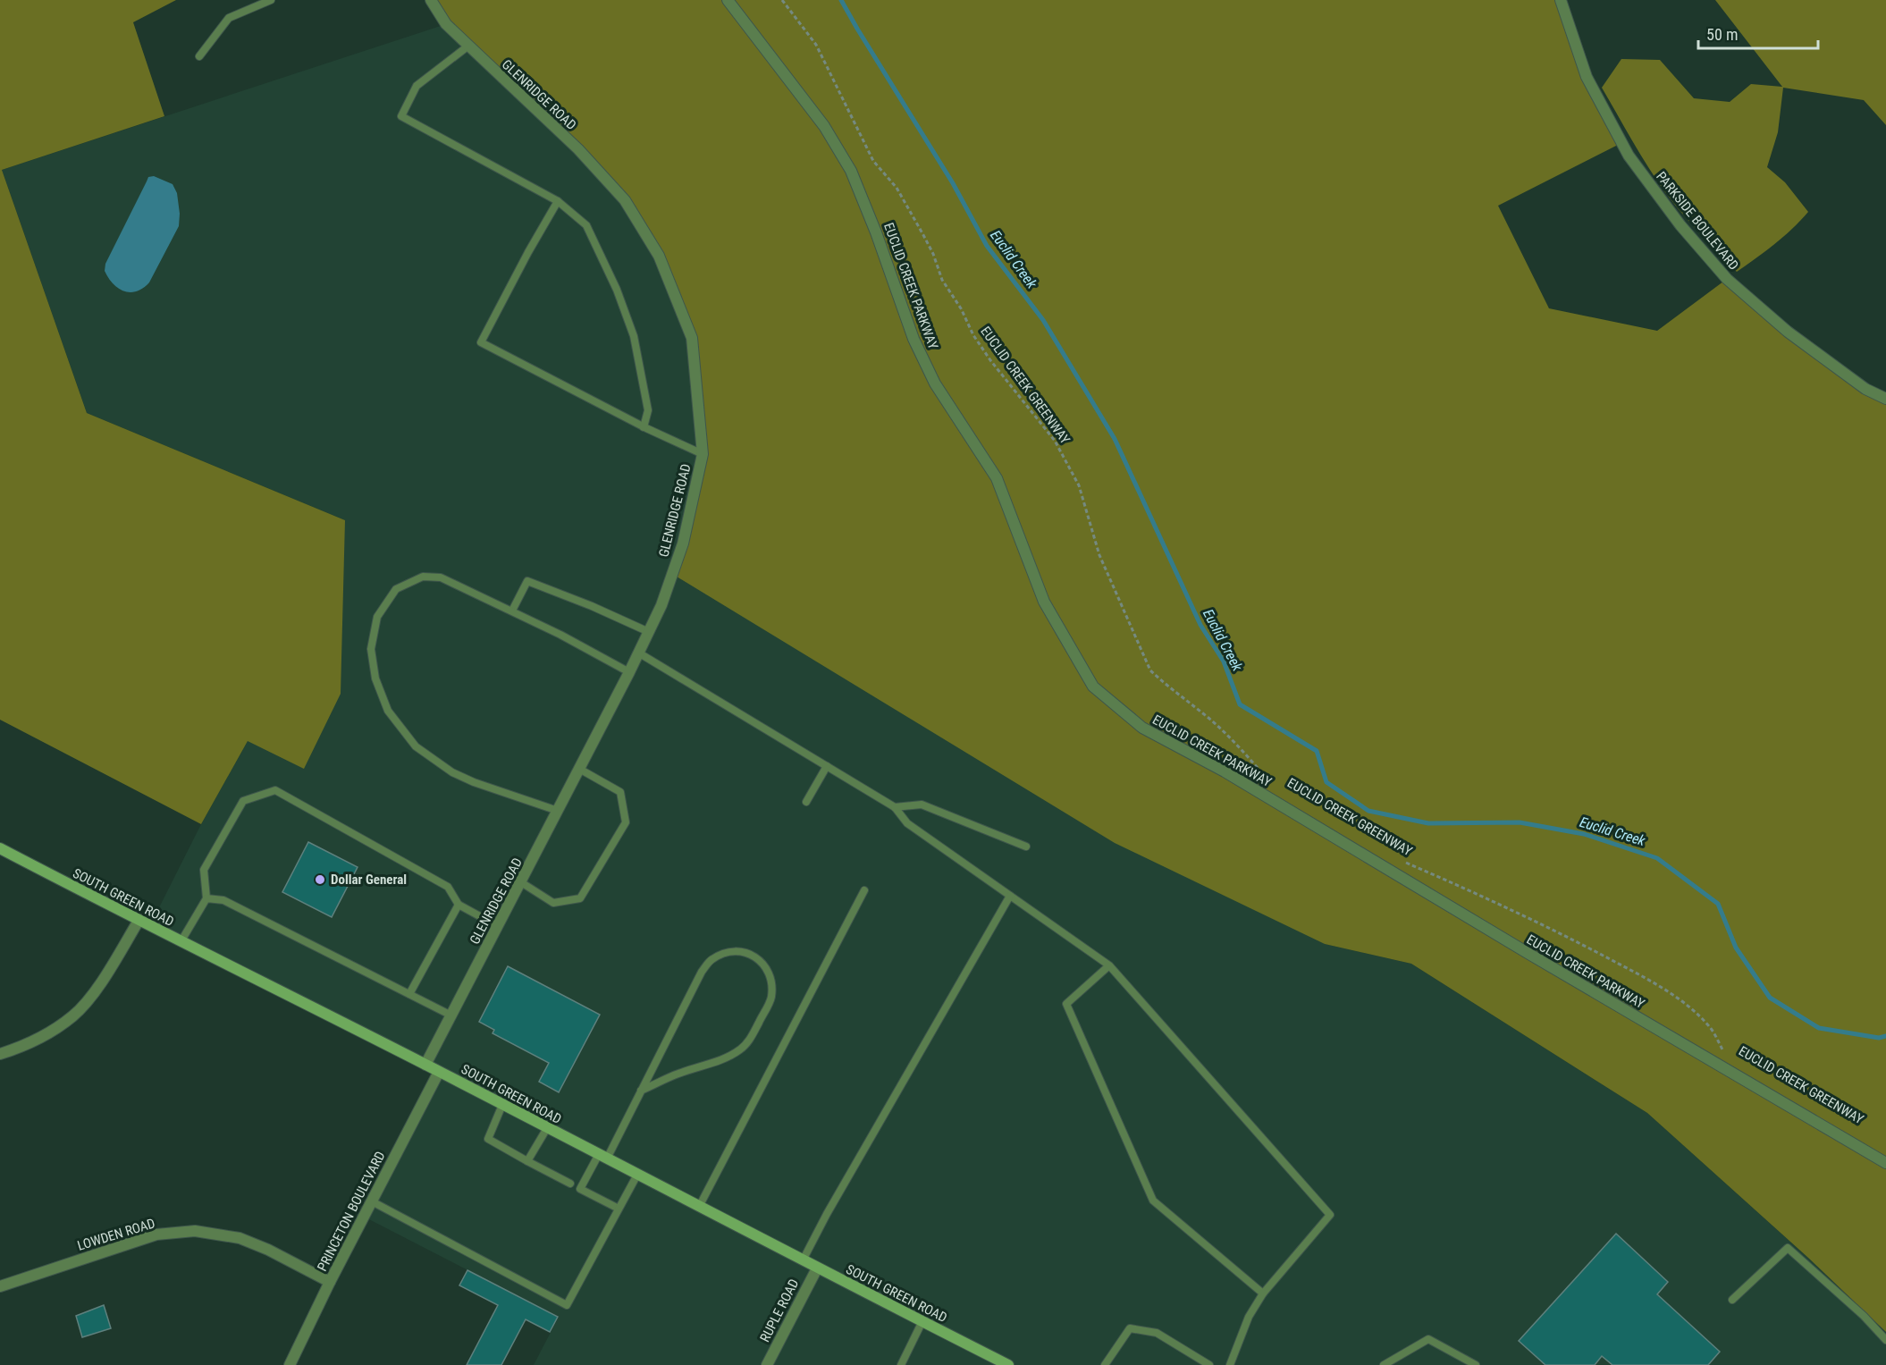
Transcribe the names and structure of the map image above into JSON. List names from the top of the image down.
{
  "streets": {
    "main road": ["SOUTH GREEN ROAD"],
    "street": [
      "GLENRIDGE ROAD",
      "PARKSIDE BOULEVARD",
      "EUCLID CREEK PARKWAY",
      "PRINCETON BOULEVARD",
      "LOWDEN ROAD",
      "RUPLE ROAD"
    ],
    "path": ["EUCLID CREEK GREENWAY"]
  },
  "crossings": [
    ["GLENRIDGE ROAD", "SOUTH GREEN ROAD"],
    ["SOUTH GREEN ROAD", "PRINCETON BOULEVARD"],
    ["SOUTH GREEN ROAD", "RUPLE ROAD"],
    ["PRINCETON BOULEVARD", "LOWDEN ROAD"]
  ],
  "water": ["Euclid Creek"],
  "places": ["Dollar General"],
  "scale_bar": "50 m"
}
